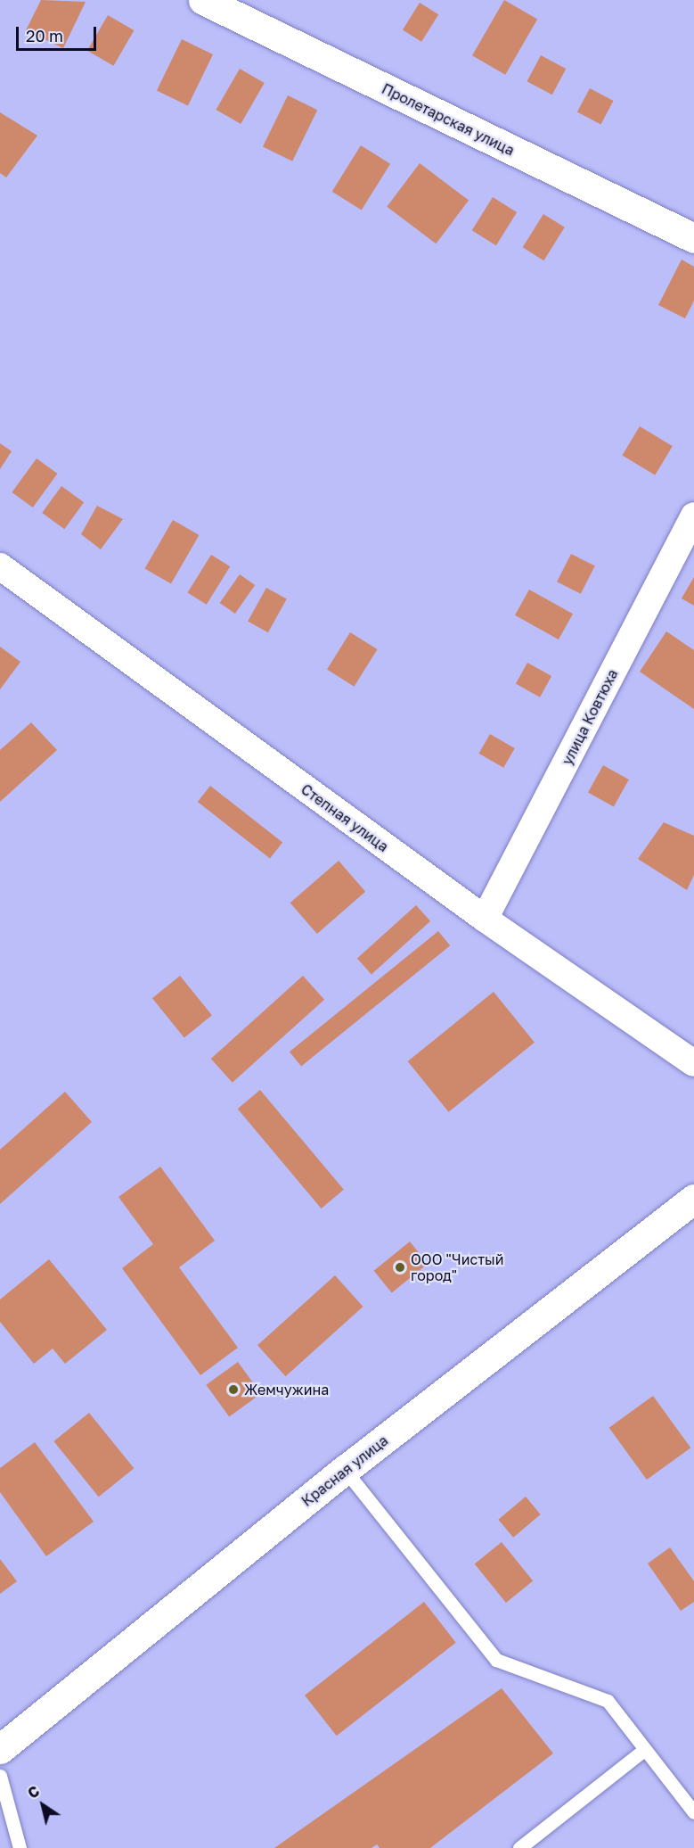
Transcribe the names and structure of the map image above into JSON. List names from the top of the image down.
{
  "streets": {
    "main road": ["Пролетарская улица", "Красная улица"],
    "street": ["улица Ковтюха", "Степная улица"]
  },
  "crossings": [
    ["улица Ковтюха", "Степная улица"]
  ],
  "places": ["ООО \"Чистый город\"", "Жемчужина"],
  "scale_bar": "20 m",
  "north": "top left"
}
